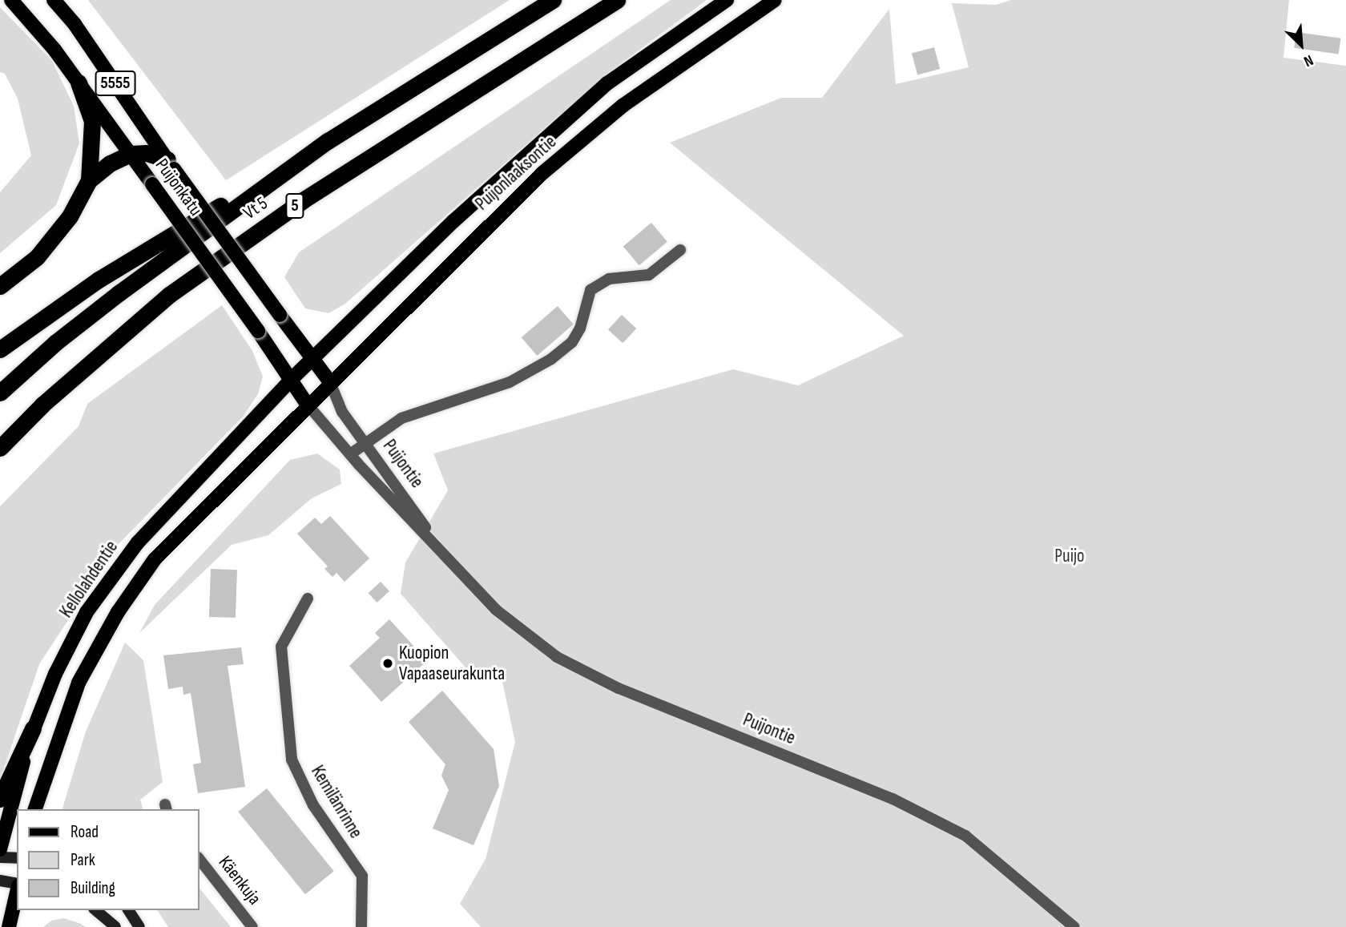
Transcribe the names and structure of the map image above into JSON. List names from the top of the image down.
{
  "streets": {
    "highway": ["5", "Vt 5"],
    "main road": [
      "5555",
      "Puijonlaaksontie",
      "Puijonkatu",
      "Kellolahdentie"
    ],
    "street": ["Puijontie", "Kemilänrinne", "Käenkuja"]
  },
  "crossings": [
    ["Puijonlaaksontie", "Puijonkatu"],
    ["Puijonlaaksontie", "Puijontie"],
    ["Puijonlaaksontie", "Kellolahdentie"],
    ["Puijonkatu", "Puijontie"],
    ["Puijonkatu", "Kellolahdentie"]
  ],
  "parks": ["Puijo"],
  "places": ["Kuopion Vapaaseurakunta"],
  "legend": ["Road", "Park", "Building"],
  "north": "bottom right"
}
